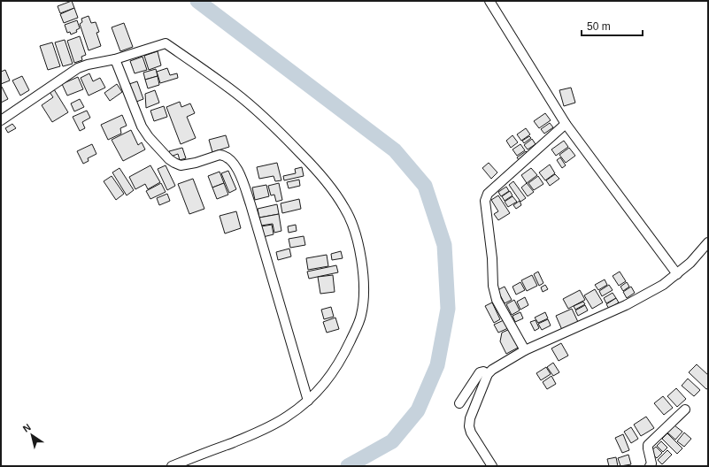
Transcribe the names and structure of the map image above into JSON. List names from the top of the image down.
{
  "scale_bar": "50 m",
  "north": "top left"
}
